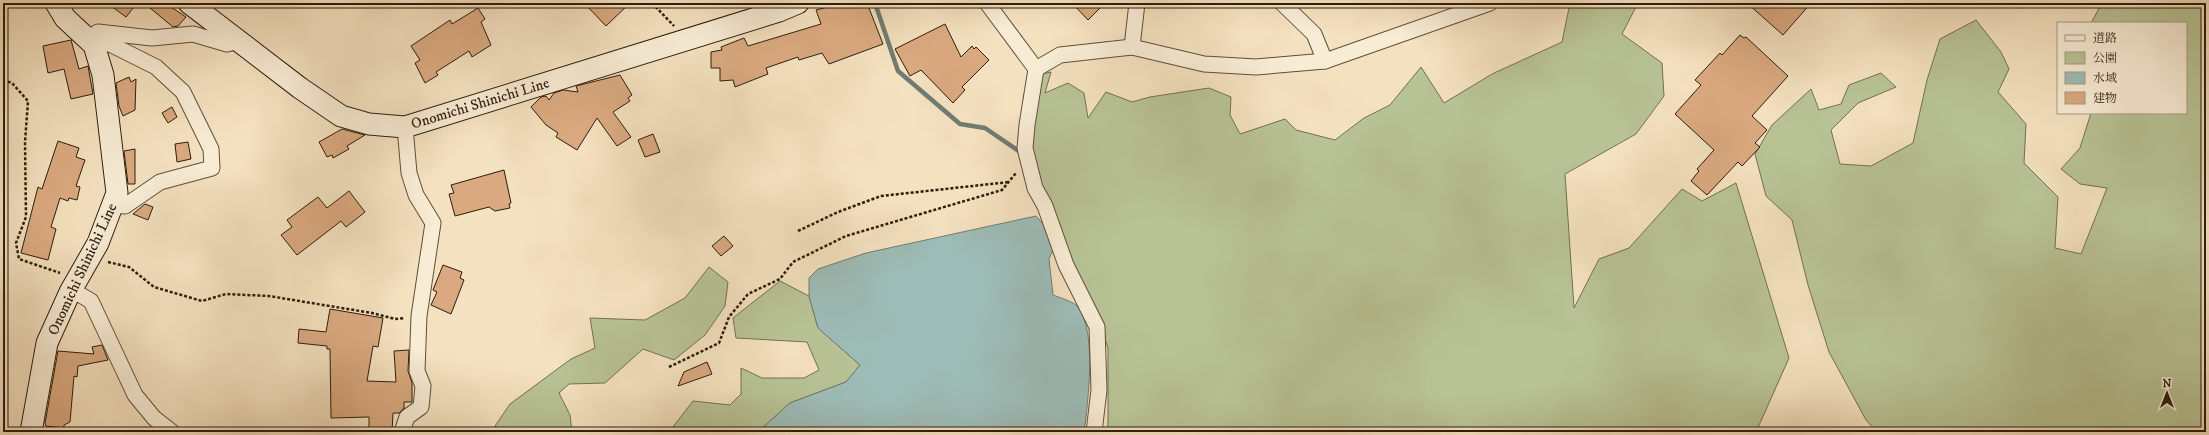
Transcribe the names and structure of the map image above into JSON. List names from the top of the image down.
{
  "streets": {
    "main road": ["Onomichi Shinichi Line"]
  },
  "legend": [
    "道路",
    "公園",
    "水域",
    "建物"
  ],
  "north": "top"
}
